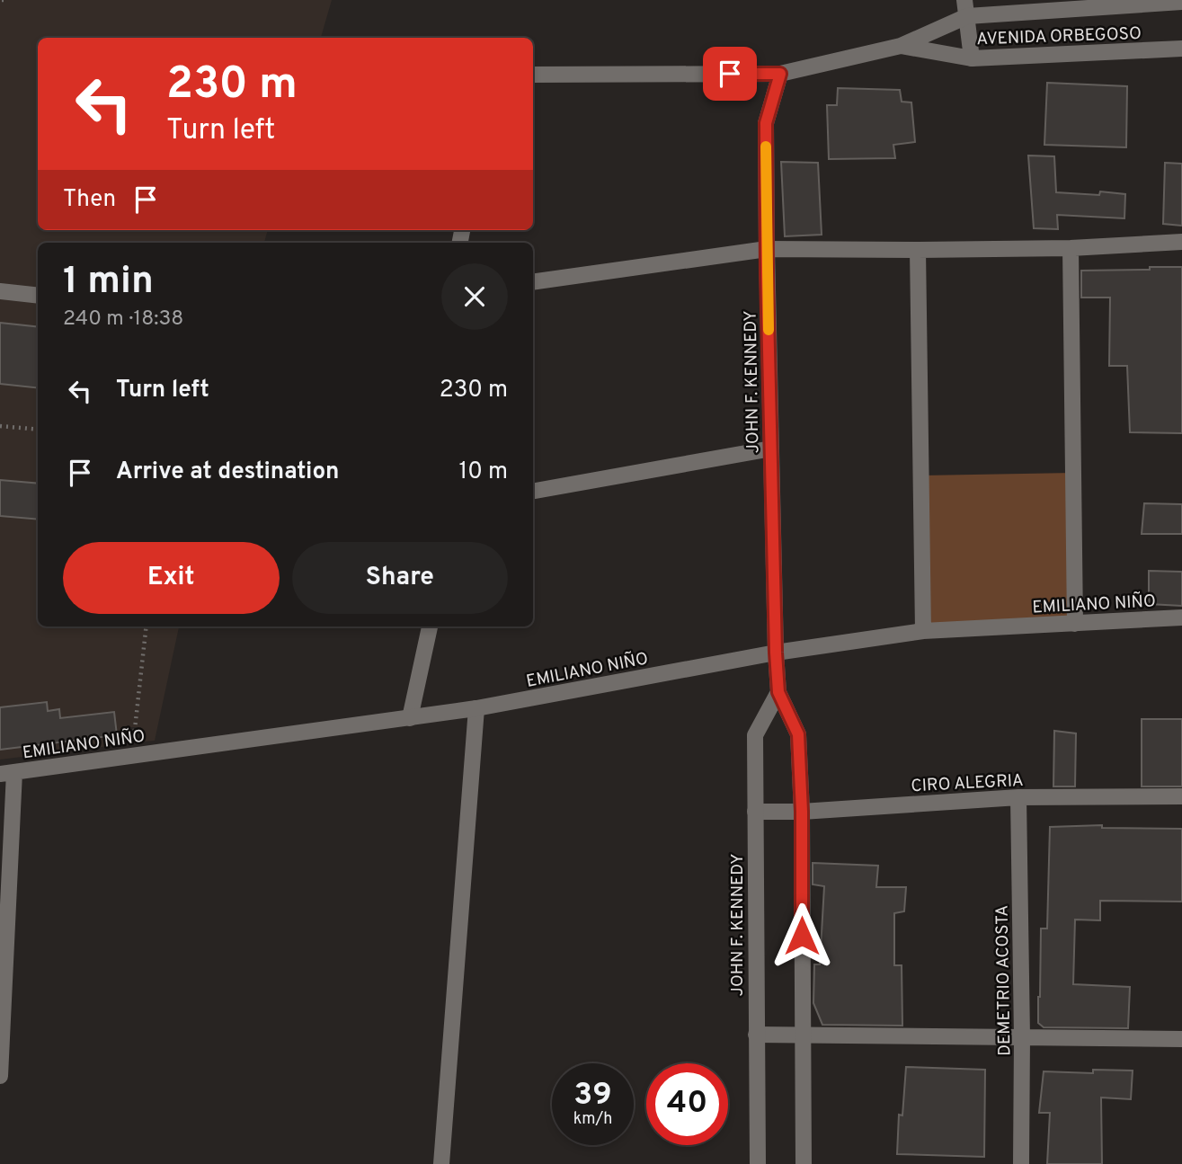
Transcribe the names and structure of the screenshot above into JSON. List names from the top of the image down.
{
  "streets": {
    "street": [
      "AVENIDA ORBEGOSO",
      "JOHN F. KENNEDY",
      "EMILIANO NIÑO",
      "CIRO ALEGRIA",
      "DEMETRIO ACOSTA"
    ]
  },
  "crossings": [
    ["AVENIDA ORBEGOSO", "JOHN F. KENNEDY"],
    ["JOHN F. KENNEDY", "EMILIANO NIÑO"],
    ["JOHN F. KENNEDY", "CIRO ALEGRIA"],
    ["CIRO ALEGRIA", "DEMETRIO ACOSTA"]
  ],
  "page": {
    "turn": ["230 m", "Turn left"],
    "then": "Then",
    "heading": ["1 min", "240 m · 18:38"],
    "list": [
      {
        "name": "Turn left",
        "value": "230 m"
      },
      {
        "name": "Arrive at destination",
        "value": "10 m"
      }
    ],
    "buttons": ["Exit", "Share"],
    "speed": "39 km/h",
    "limit": "40"
  }
}
